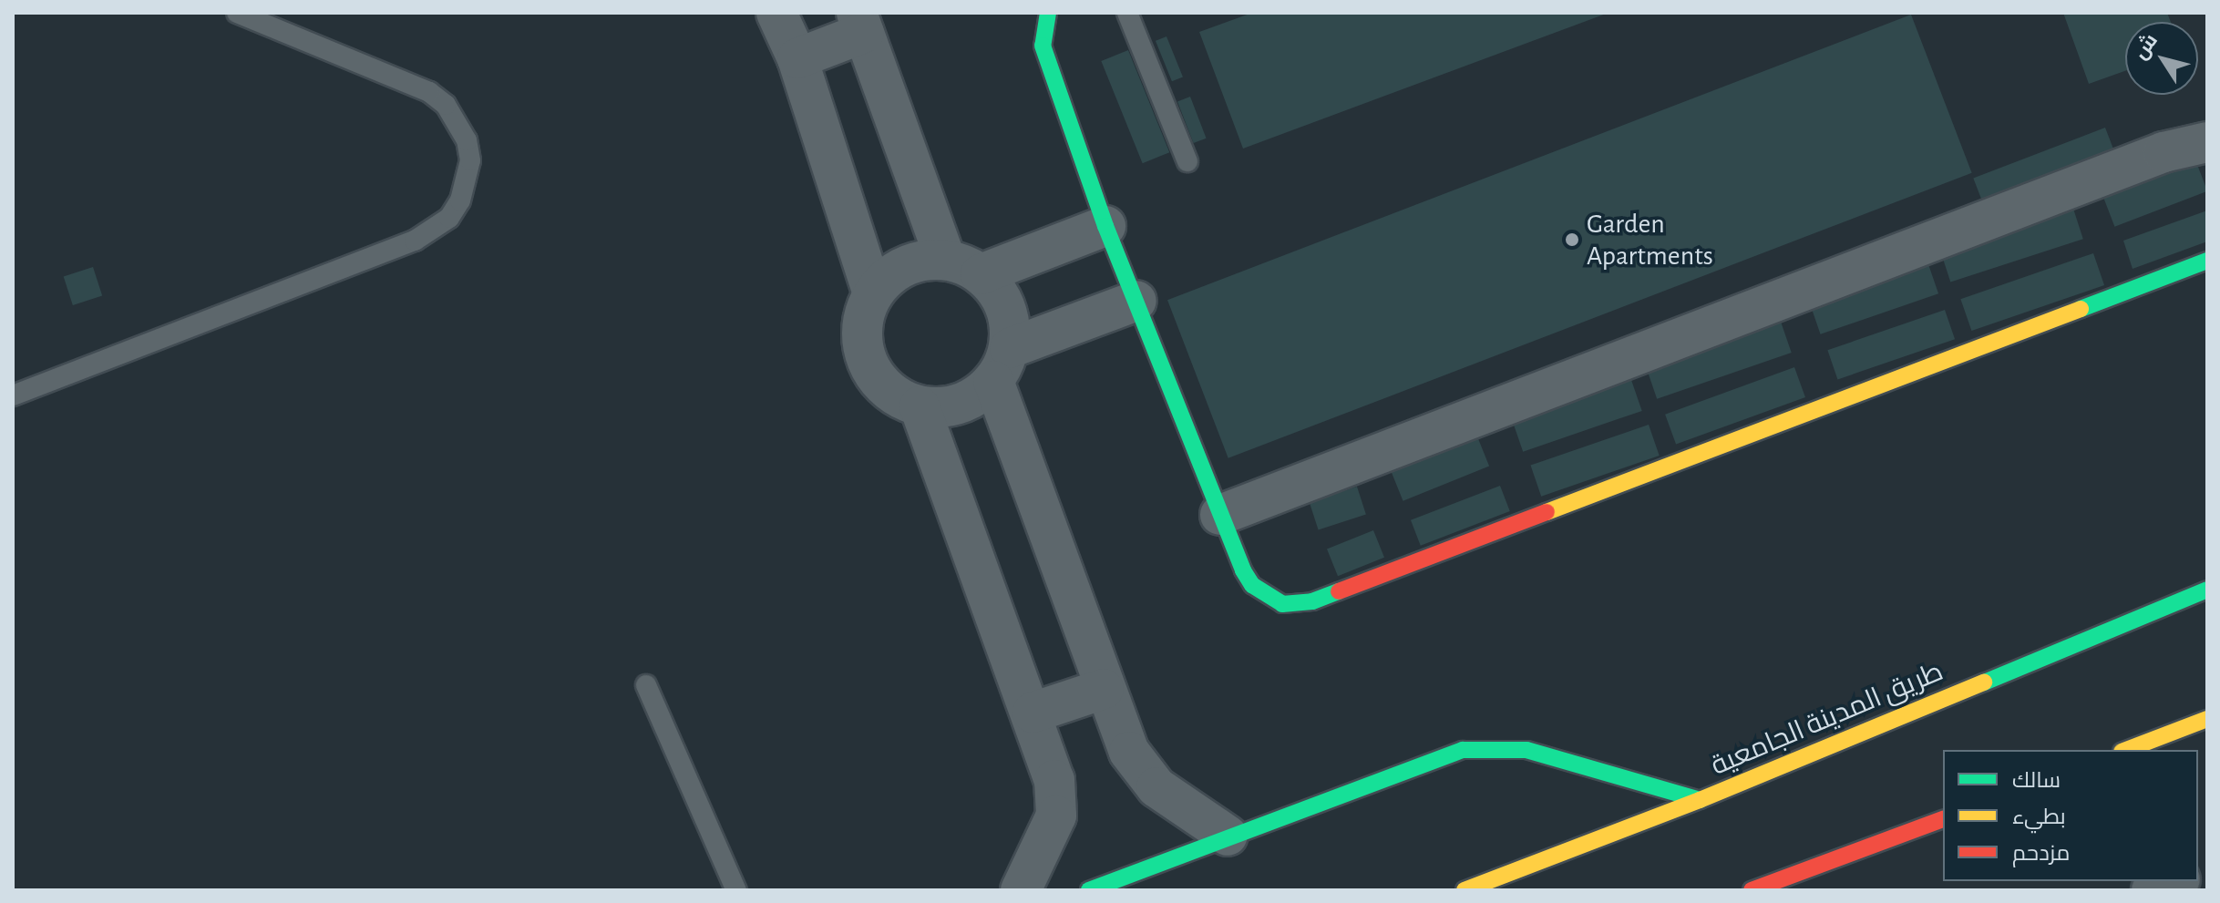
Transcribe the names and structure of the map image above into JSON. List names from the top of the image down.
{
  "streets": {
    "street": ["طريق المدينة الجامعية"]
  },
  "places": ["Garden Apartments"],
  "legend": ["سالك", "بطيء", "مزدحم"],
  "north": "top left"
}
